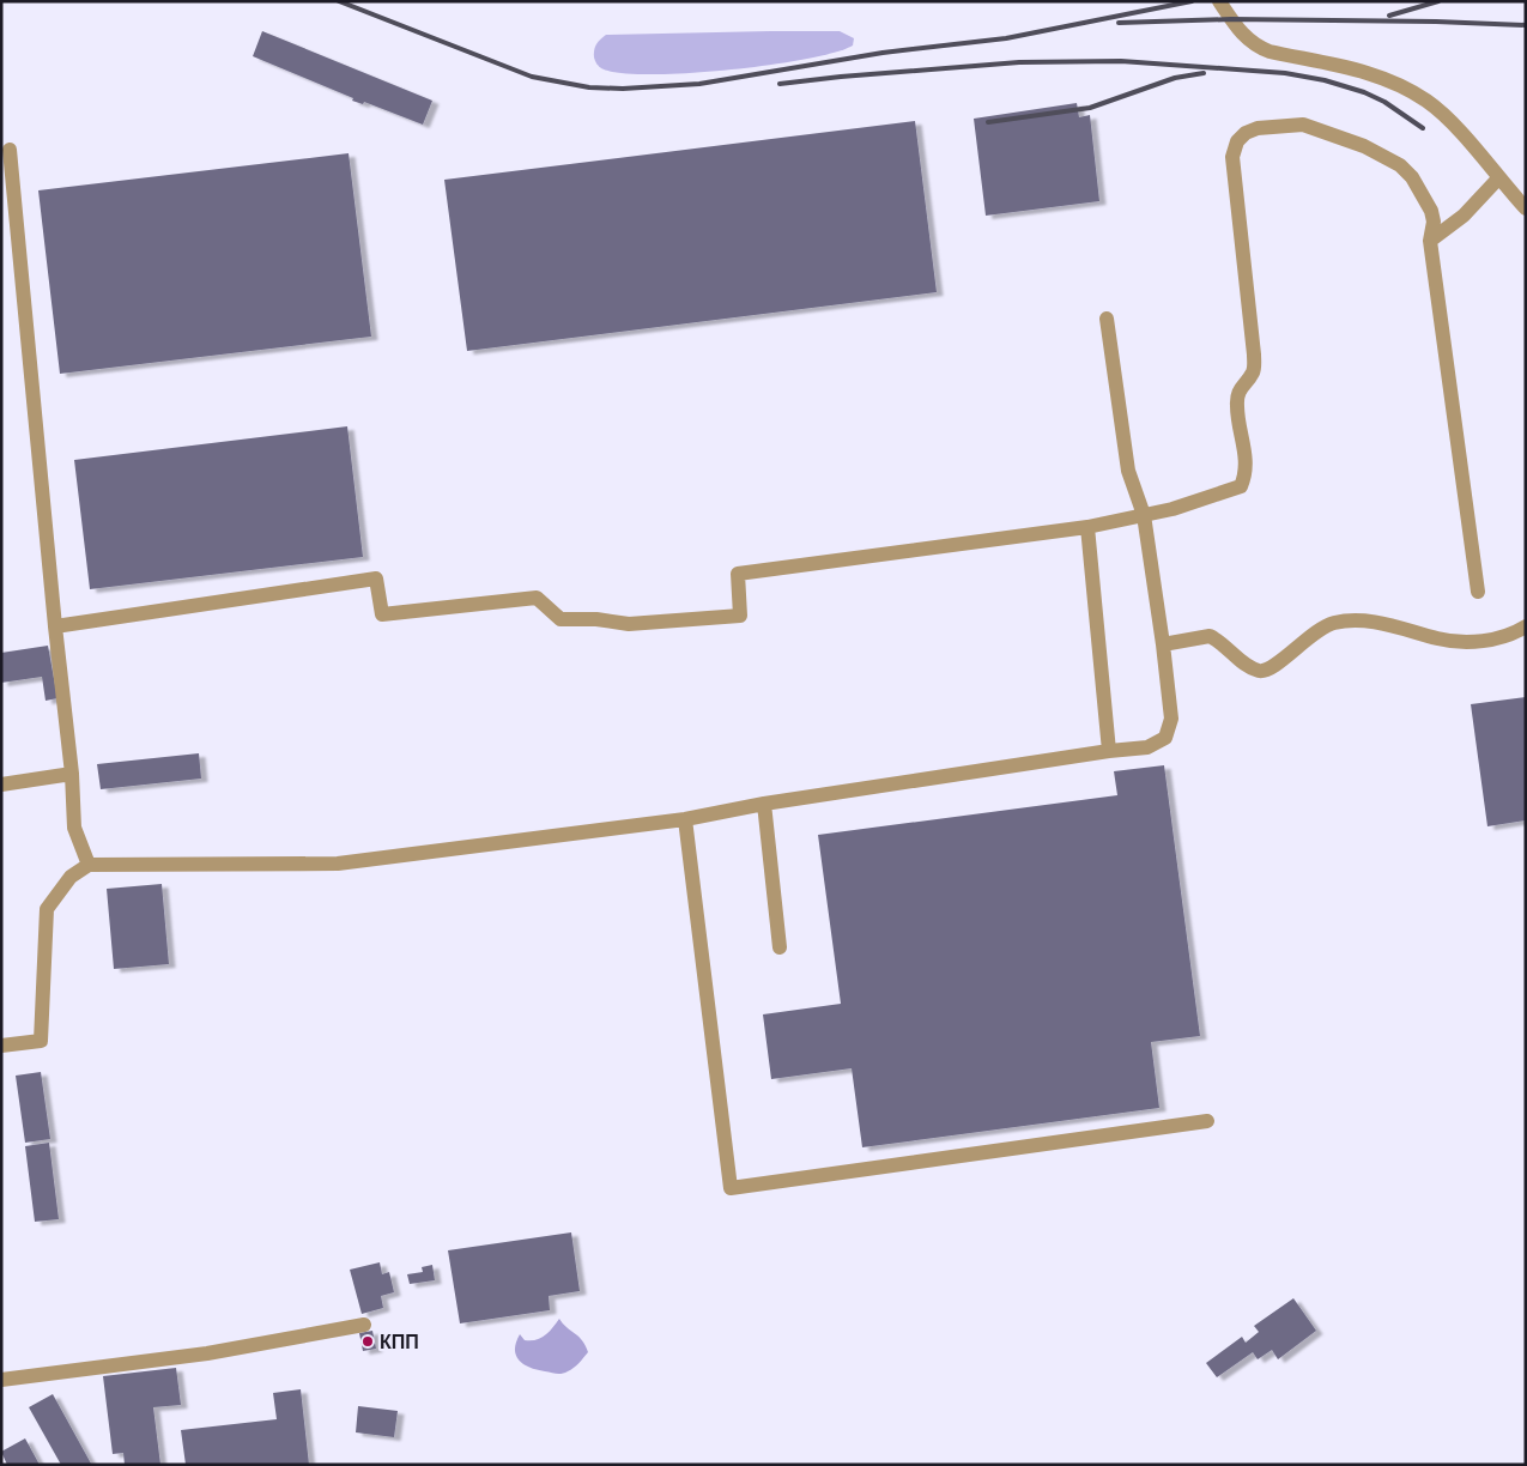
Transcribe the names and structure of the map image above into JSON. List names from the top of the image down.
{
  "places": ["КПП"]
}
